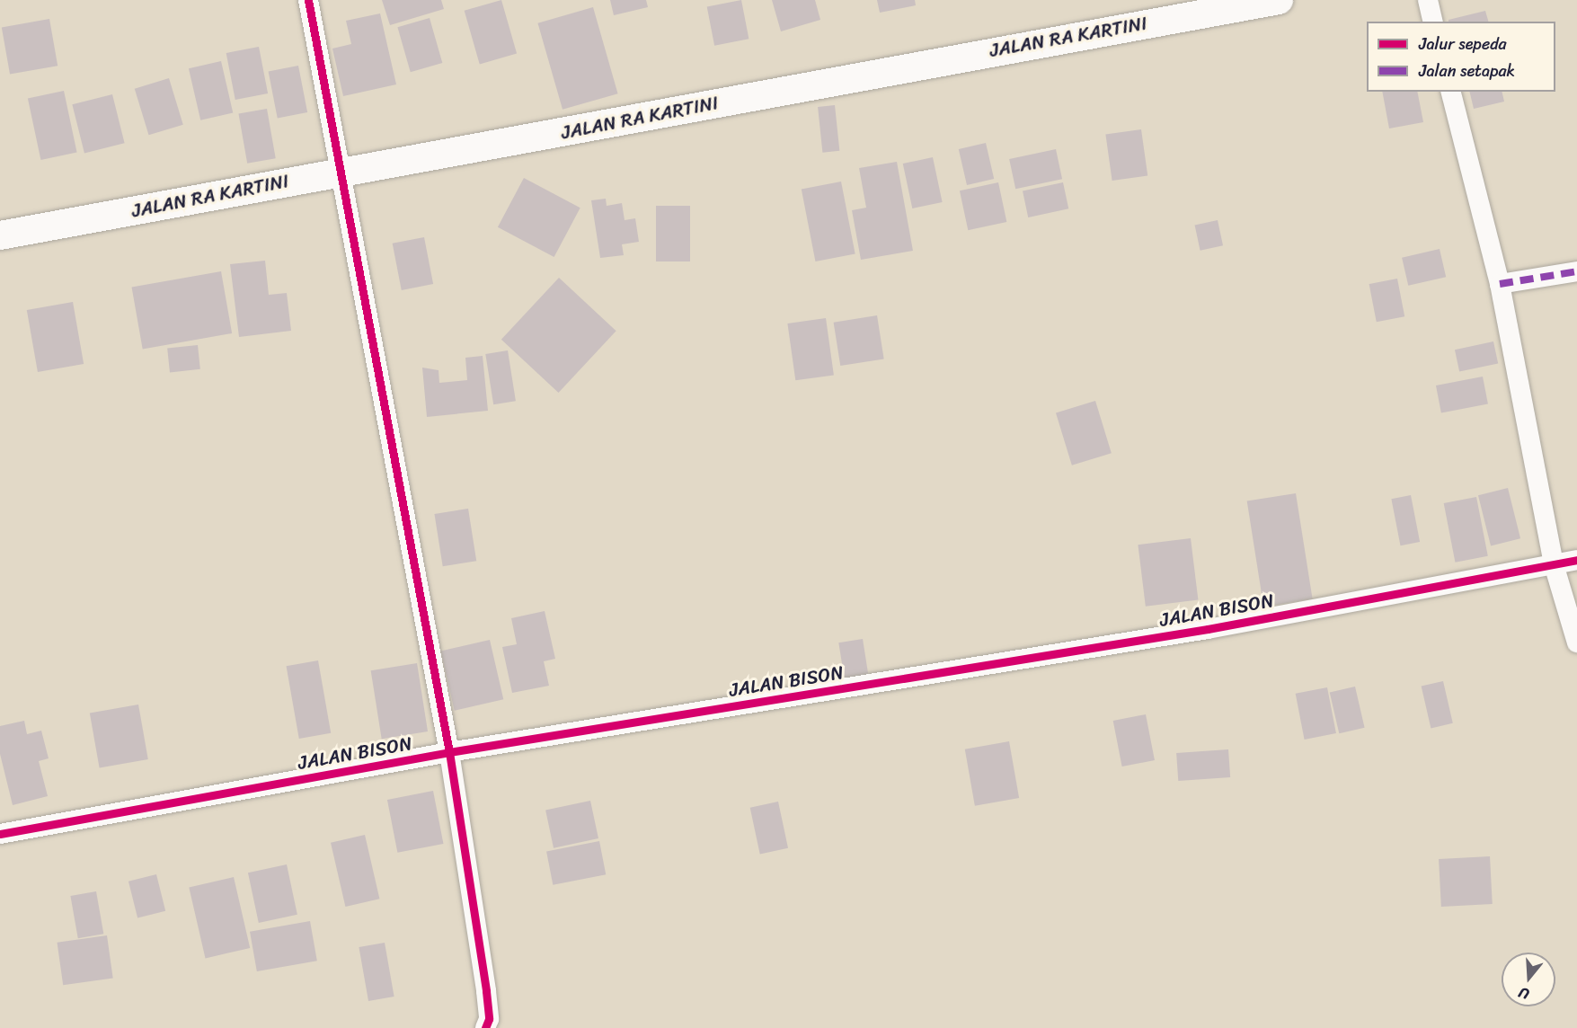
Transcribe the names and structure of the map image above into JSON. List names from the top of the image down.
{
  "streets": {
    "main road": ["JALAN RA KARTINI"],
    "street": ["JALAN BISON"]
  },
  "legend": ["Jalur sepeda", "Jalan setapak"],
  "north": "bottom"
}
